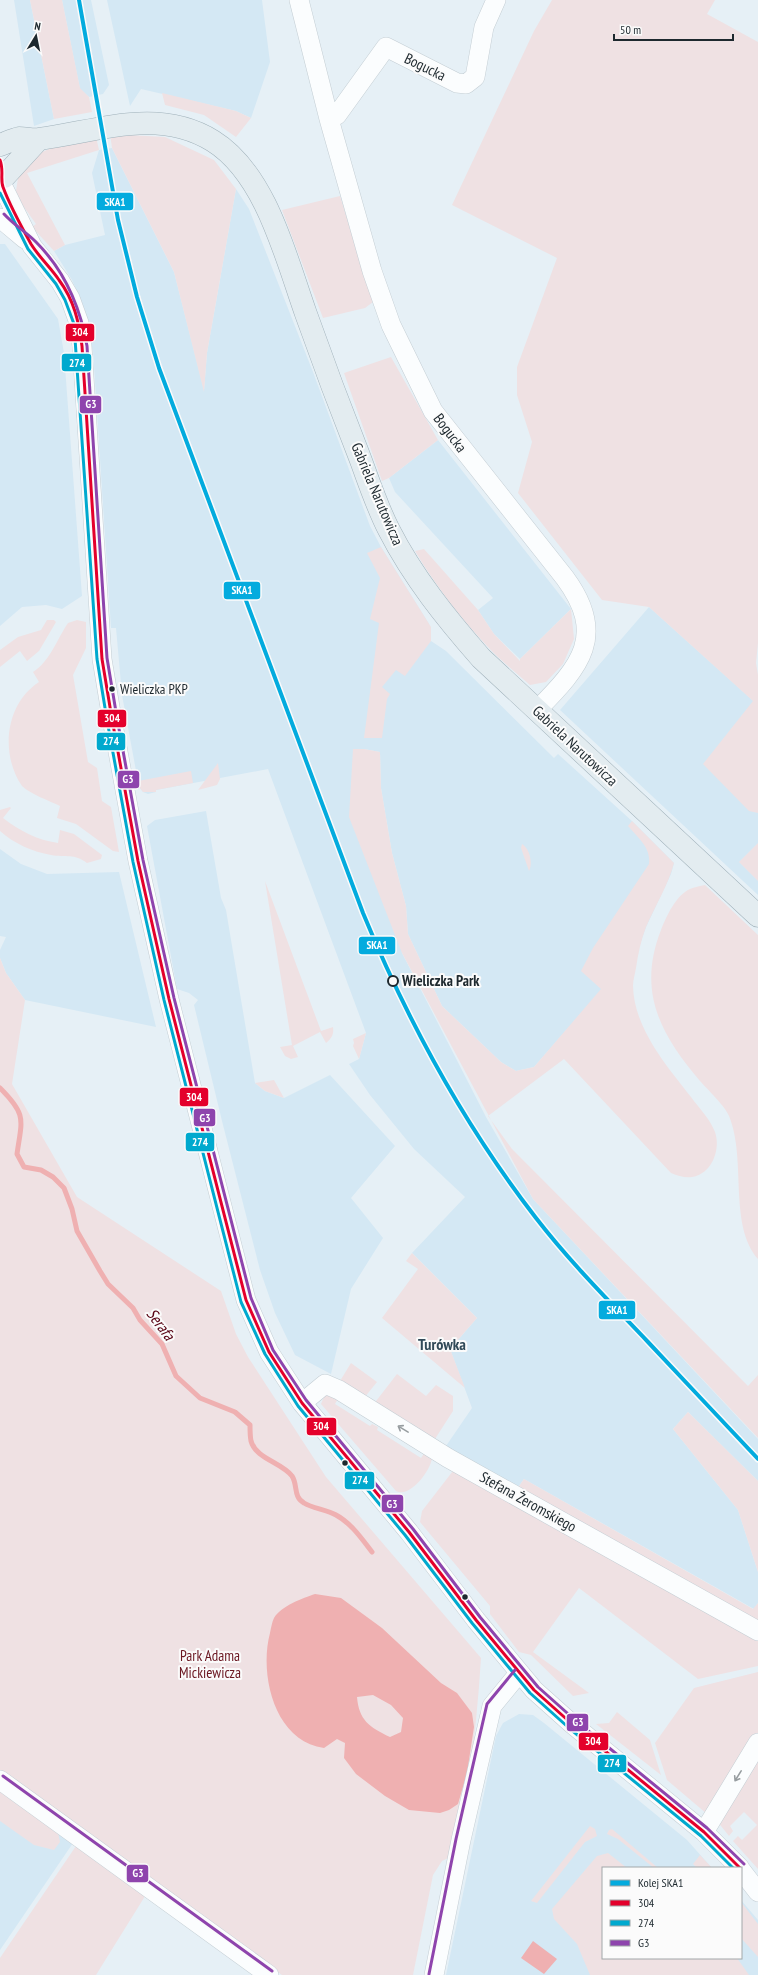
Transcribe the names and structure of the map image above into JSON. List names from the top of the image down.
{
  "streets": {
    "main road": ["Gabriela Narutowicza"],
    "street": ["Bogucka", "Stefana Żeromskiego"]
  },
  "crossings": [
    ["Bogucka", "Gabriela Narutowicza"]
  ],
  "districts": ["Turówka"],
  "water": ["Serafa"],
  "parks": ["Park Adama Mickiewicza"],
  "places": ["Wieliczka PKP", "Wieliczka Park"],
  "lines": [
    "rail line SKA1",
    "transit line 304",
    "transit line 274",
    "transit line G3"
  ],
  "legend": [
    "Kolej SKA1",
    "304",
    "274",
    "G3"
  ],
  "scale_bar": "50 m",
  "north": "top"
}
